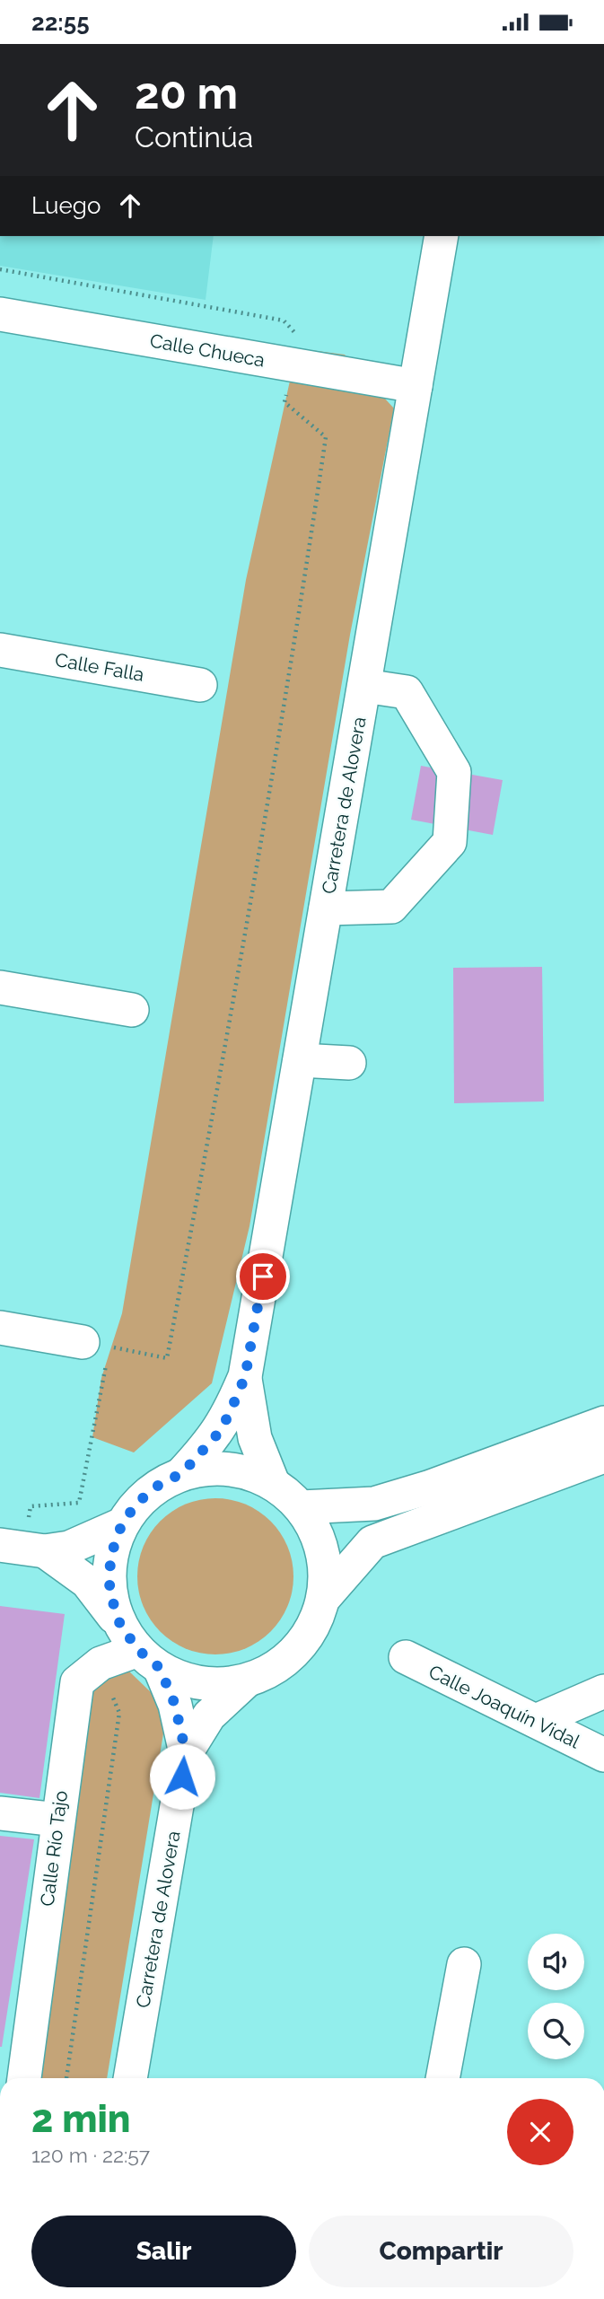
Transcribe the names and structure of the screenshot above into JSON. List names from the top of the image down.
{
  "streets": {
    "street": [
      "Calle Chueca",
      "Calle Falla",
      "Carretera de Alovera",
      "Calle Joaquín Vidal",
      "Calle Río Tajo"
    ]
  },
  "crossings": [
    ["Calle Chueca", "Carretera de Alovera"],
    ["Carretera de Alovera", "Calle Río Tajo"]
  ],
  "page": {
    "status": "22:55",
    "turn": ["20 m", "Continúa"],
    "then": "Luego",
    "heading": ["2 min", "120 m · 22:57"],
    "buttons": ["Salir", "Compartir"]
  }
}
